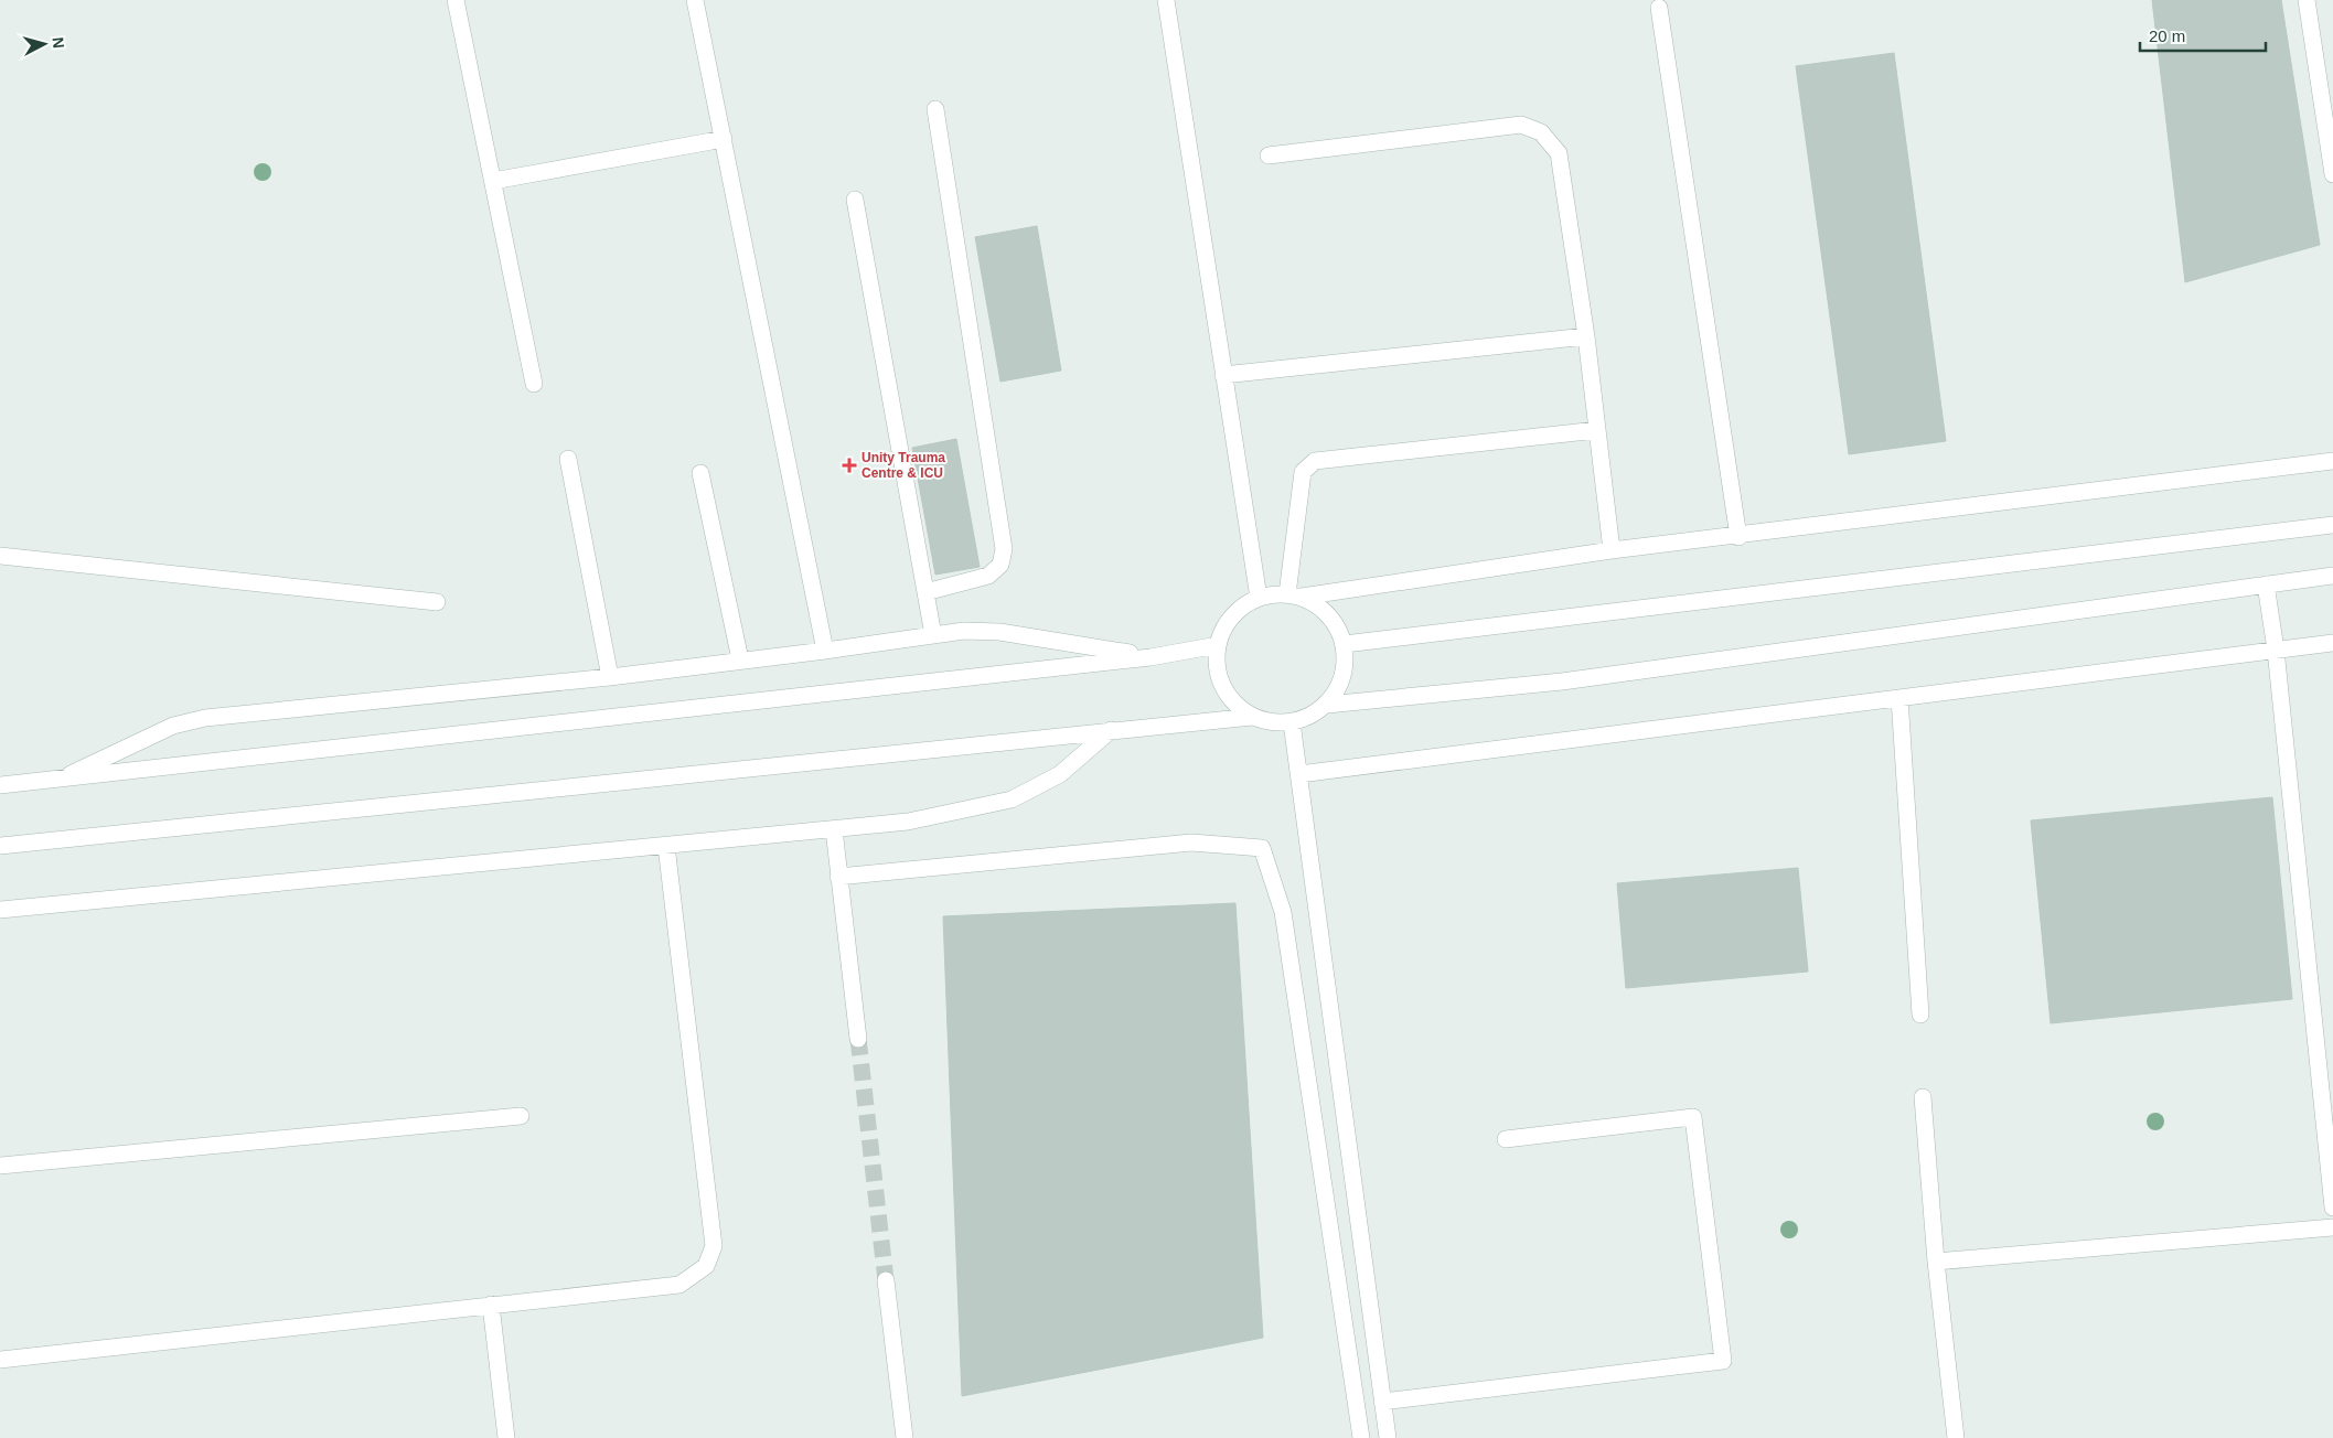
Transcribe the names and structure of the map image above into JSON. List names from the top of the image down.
{
  "places": {
    "health": ["Unity Trauma Centre & ICU"]
  },
  "scale_bar": "20 m",
  "north": "right"
}
